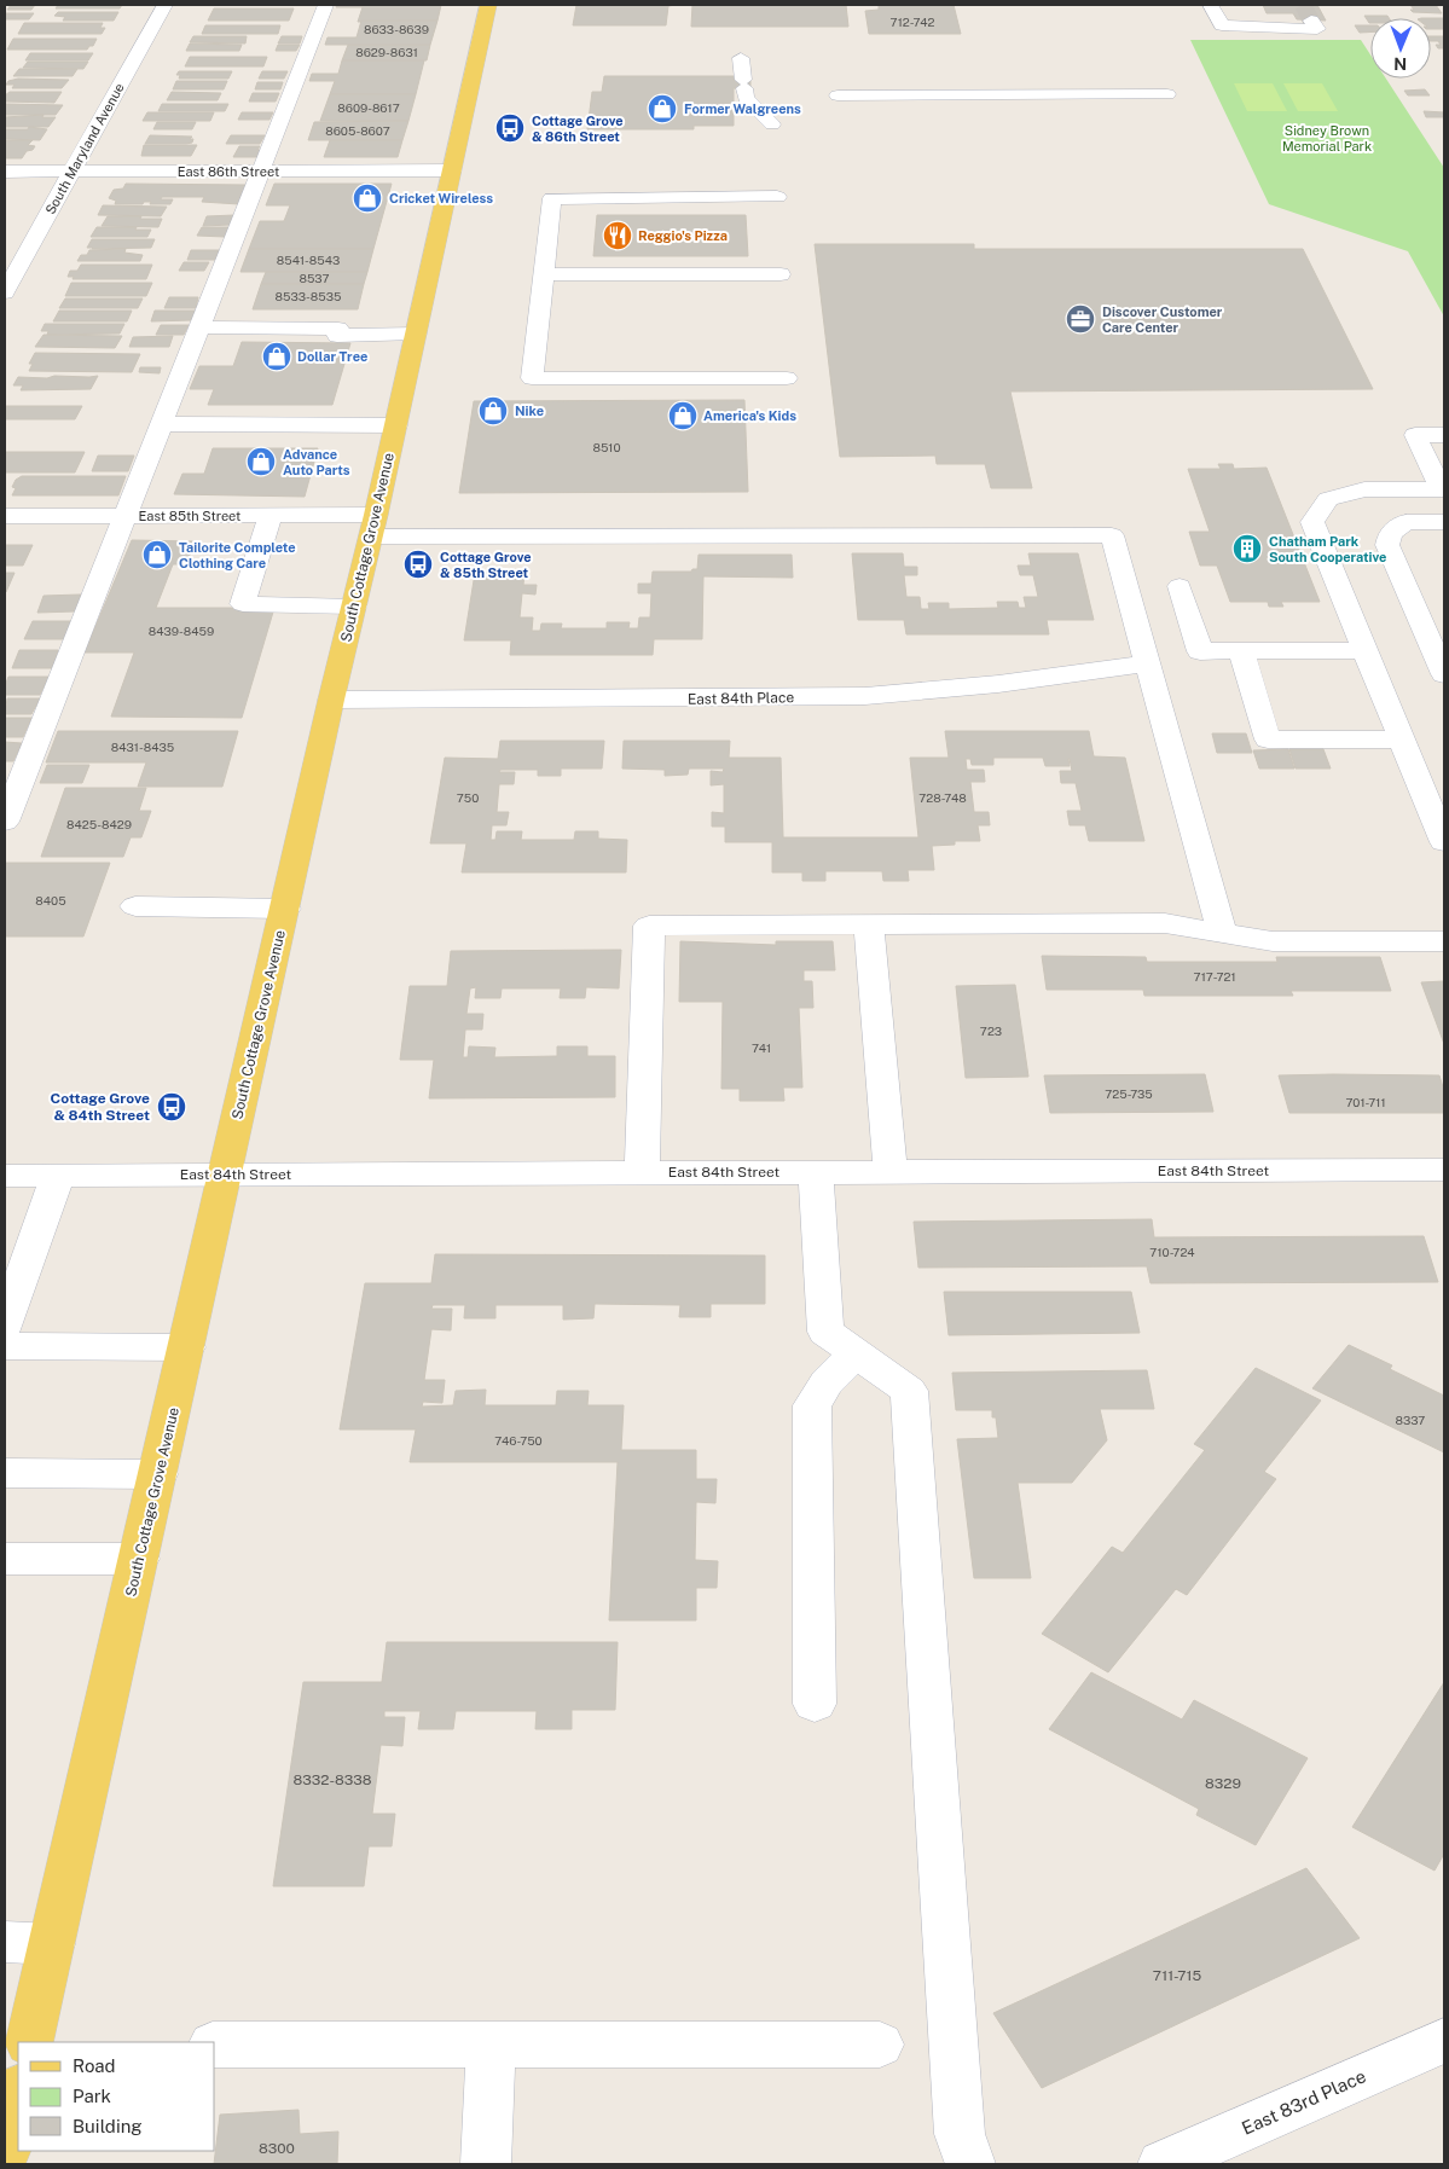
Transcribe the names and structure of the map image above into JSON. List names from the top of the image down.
{
  "streets": {
    "main road": ["South Cottage Grove Avenue"],
    "street": [
      "South Maryland Avenue",
      "East 86th Street",
      "East 85th Street",
      "East 84th Place",
      "East 84th Street",
      "East 83rd Place"
    ]
  },
  "crossings": [
    ["South Maryland Avenue", "East 86th Street"],
    ["East 86th Street", "South Cottage Grove Avenue"],
    ["East 85th Street", "South Cottage Grove Avenue"],
    ["East 85th Street", "East 84th Place"],
    ["South Cottage Grove Avenue", "East 84th Place"],
    ["South Cottage Grove Avenue", "East 84th Street"]
  ],
  "parks": ["Sidney Brown Memorial Park"],
  "places": {
    "shop": [
      "Former Walgreens",
      "Cricket Wireless",
      "Dollar Tree",
      "Nike",
      "America's Kids",
      "Advance Auto Parts",
      "Tailorite Complete Clothing Care"
    ],
    "bus stop": ["Cottage Grove & 86th Street", "Cottage Grove & 85th Street", "Cottage Grove & 84th Street"],
    "restaurant": ["Reggio's Pizza"],
    "office": ["Discover Customer Care Center"],
    "building": ["Chatham Park South Cooperative"]
  },
  "house_numbers": [
    "712-742",
    "8633-8639",
    "8629-8631",
    "8609-8617",
    "8605-8607",
    "8541-8543",
    "8537",
    "8533-8535",
    "8510",
    "8439-8459",
    "8431-8435",
    "750",
    "728-748",
    "8425-8429",
    "8405",
    "717-721",
    "723",
    "741",
    "725-735",
    "701-711",
    "710-724",
    "8337",
    "746-750",
    "8332-8338",
    "8329",
    "711-715",
    "8300"
  ],
  "legend": ["Road", "Park", "Building"],
  "north": "bottom"
}
